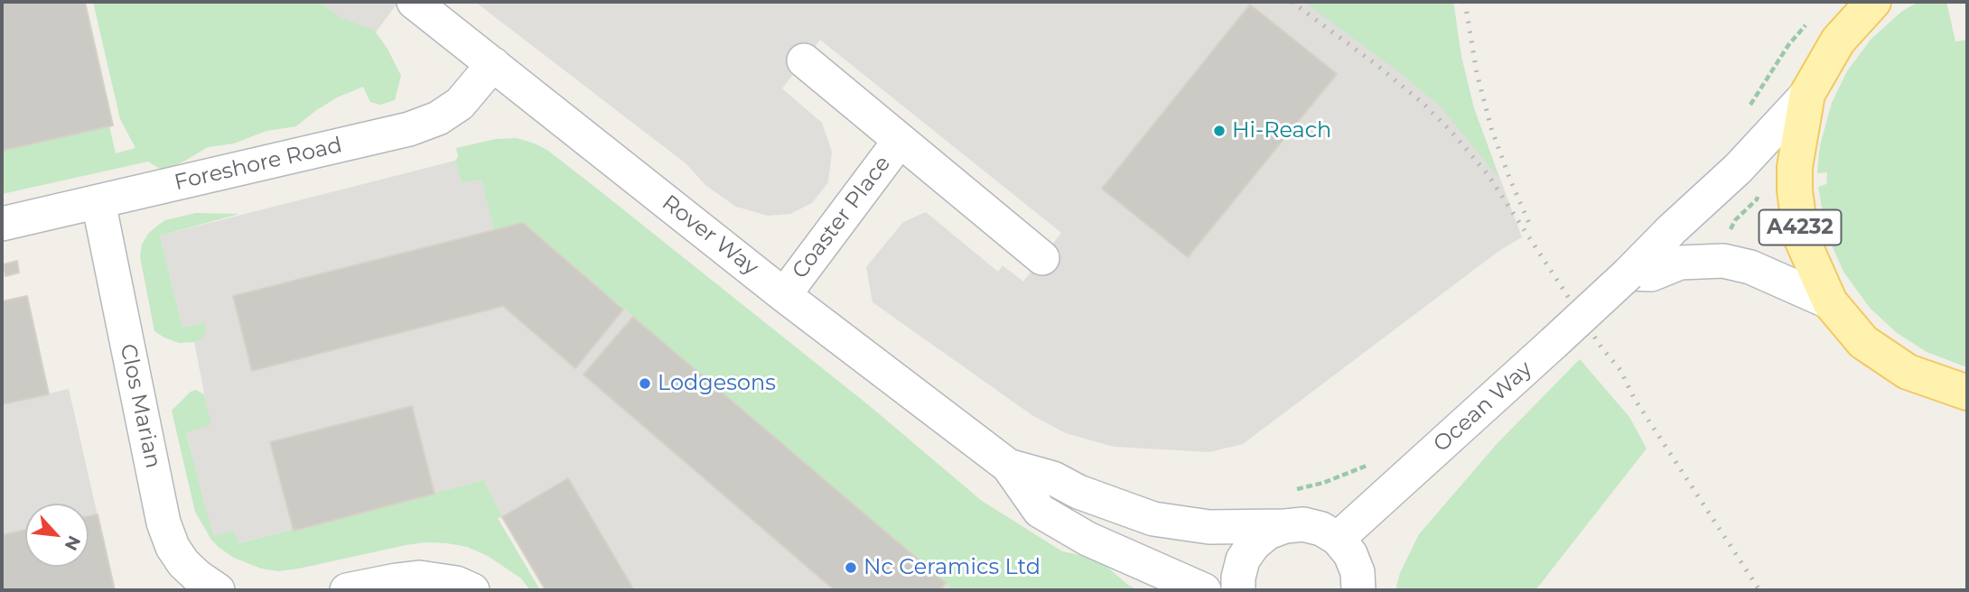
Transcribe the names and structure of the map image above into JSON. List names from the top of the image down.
{
  "streets": {
    "main road": ["A4232"],
    "street": [
      "Foreshore Road",
      "Coaster Place",
      "Rover Way",
      "Clos Marian",
      "Ocean Way"
    ]
  },
  "crossings": [
    ["Foreshore Road", "Rover Way"],
    ["Foreshore Road", "Clos Marian"],
    ["Coaster Place", "Rover Way"],
    ["A4232", "Ocean Way"],
    ["Rover Way", "Ocean Way"]
  ],
  "places": ["Hi-Reach", "Lodgesons", "Nc Ceramics Ltd"],
  "north": "bottom right"
}
